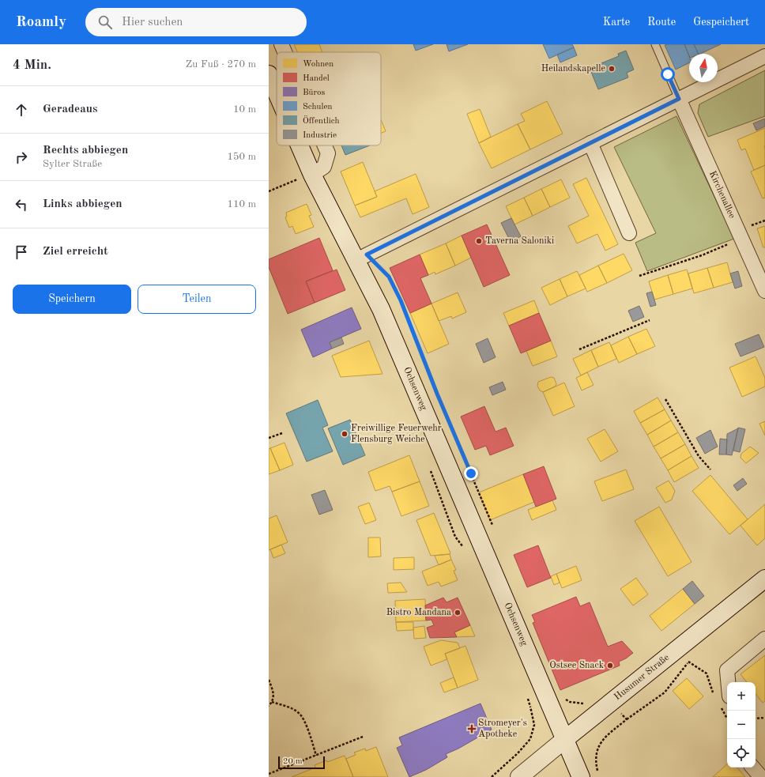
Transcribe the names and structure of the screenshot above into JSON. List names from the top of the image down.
{
  "streets": {
    "main road": ["Ochsenweg", "Husumer Straße"],
    "street": ["Kirchenallee"]
  },
  "crossings": [
    ["Ochsenweg", "Husumer Straße"]
  ],
  "places": {
    "other": [
      "Heilandskapelle",
      "Taverna Saloniki",
      "Freiwillige Feuerwehr Flensburg Weiche",
      "Bistro Mandana",
      "Ostsee Snack"
    ],
    "health": ["Stromeyer's Apotheke"]
  },
  "legend": [
    "Wohnen",
    "Handel",
    "Büros",
    "Schulen",
    "Öffentlich",
    "Industrie"
  ],
  "scale_bar": "20 m",
  "north": "top",
  "page": {
    "header": "Roamly",
    "search": "Hier suchen",
    "nav": ["Karte", "Route", "Gespeichert"],
    "heading": ["4 Min.", "Zu Fuß · 270 m"],
    "list": [
      ["Geradeaus", "10 m"],
      ["Rechts abbiegen", "Sylter Straße", "150 m"],
      ["Links abbiegen", "110 m"],
      "Ziel erreicht"
    ],
    "buttons": ["Speichern", "Teilen"],
    "map_buttons": ["+", "−"],
    "scale": "20 m"
  }
}
